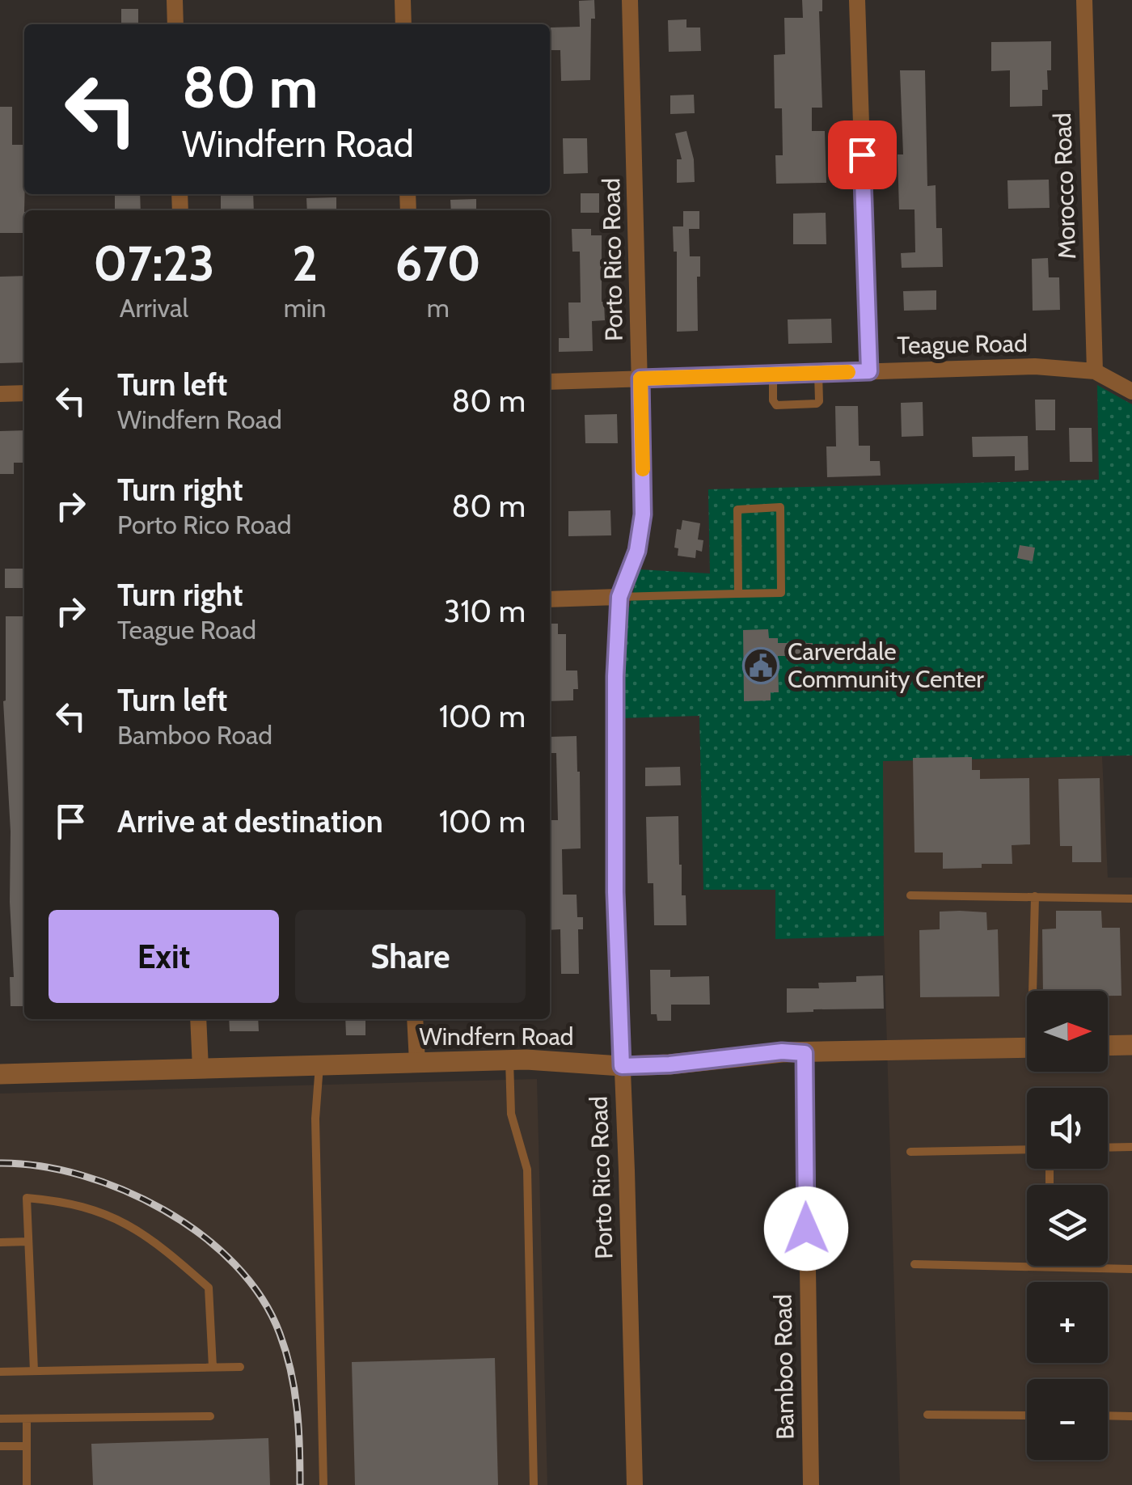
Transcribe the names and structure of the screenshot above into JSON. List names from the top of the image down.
{
  "streets": {
    "street": [
      "Morocco Road",
      "Porto Rico Road",
      "Teague Road",
      "Windfern Road",
      "Bamboo Road"
    ]
  },
  "crossings": [
    ["Morocco Road", "Teague Road"],
    ["Porto Rico Road", "Teague Road"],
    ["Porto Rico Road", "Windfern Road"],
    ["Windfern Road", "Bamboo Road"]
  ],
  "places": {
    "public building": ["Carverdale Community Center"]
  },
  "north": "right",
  "page": {
    "turn": ["80 m", "Windfern Road"],
    "eta": [
      "07:23",
      "Arrival",
      "2",
      "min",
      "670",
      "m"
    ],
    "list": [
      {
        "name": "Turn left",
        "note": "Windfern Road",
        "value": "80 m"
      },
      {
        "name": "Turn right",
        "note": "Porto Rico Road",
        "value": "80 m"
      },
      {
        "name": "Turn right",
        "note": "Teague Road",
        "value": "310 m"
      },
      {
        "name": "Turn left",
        "note": "Bamboo Road",
        "value": "100 m"
      },
      {
        "name": "Arrive at destination",
        "value": "100 m"
      }
    ],
    "buttons": ["Exit", "Share"],
    "map_buttons": ["+", "−"]
  }
}
